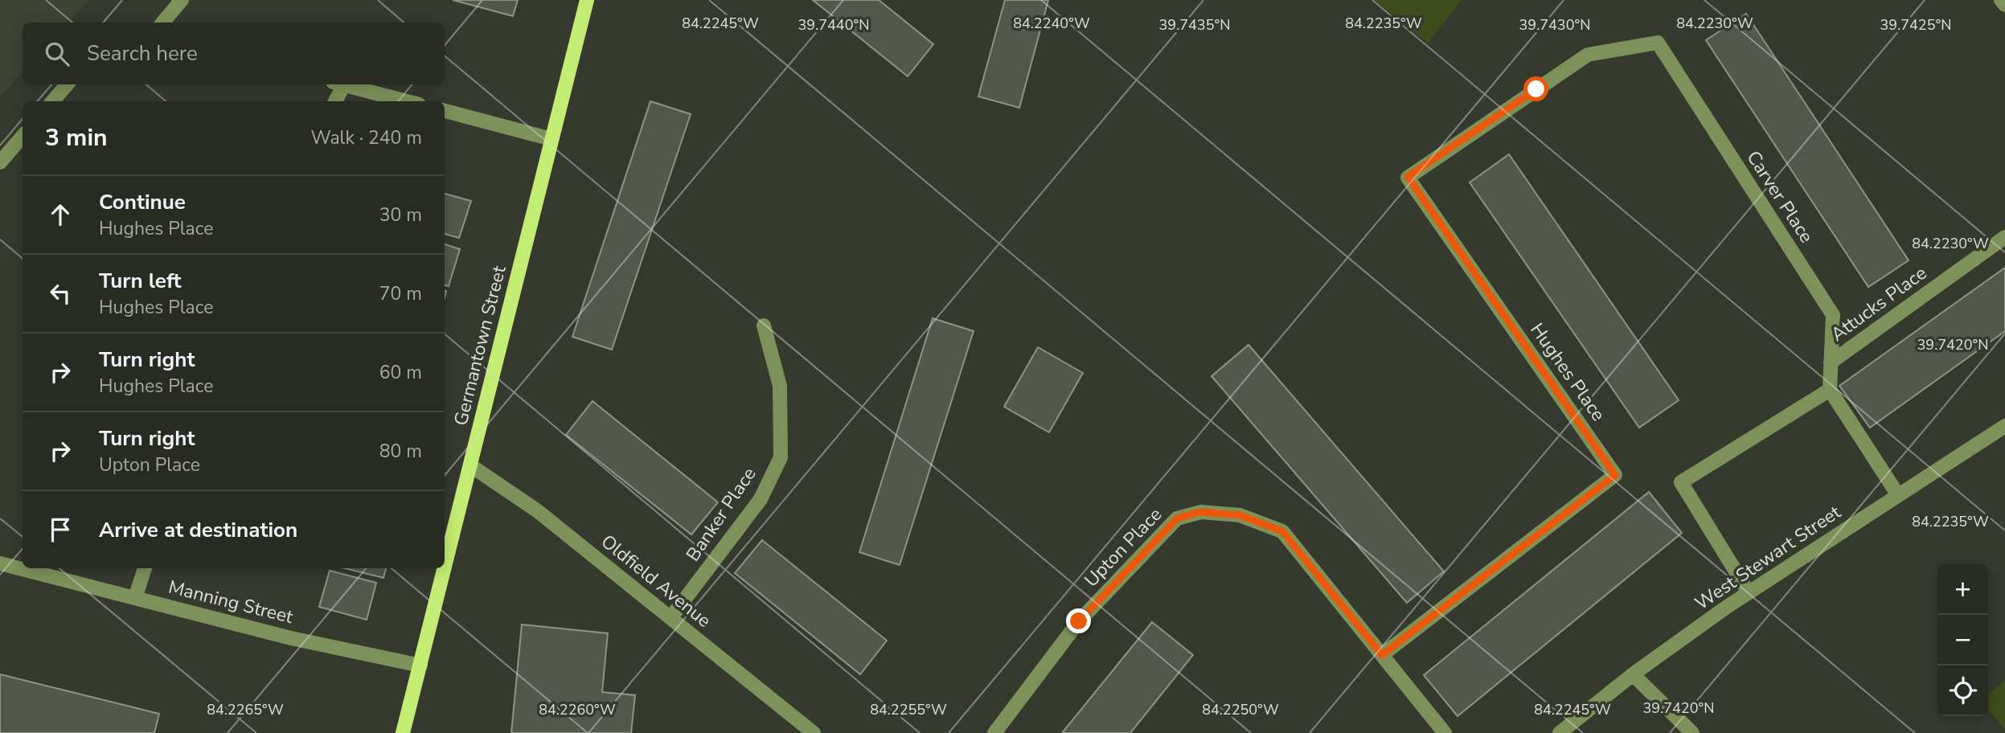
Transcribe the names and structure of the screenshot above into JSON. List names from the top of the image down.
{
  "streets": {
    "main road": ["Germantown Street"],
    "street": [
      "Carver Place",
      "Attucks Place",
      "Hughes Place",
      "Banker Place",
      "Upton Place",
      "West Stewart Street",
      "Oldfield Avenue",
      "Manning Street"
    ]
  },
  "crossings": [
    ["Carver Place", "Attucks Place"],
    ["Carver Place", "Hughes Place"],
    ["Germantown Street", "Oldfield Avenue"],
    ["Germantown Street", "Manning Street"],
    ["Hughes Place", "Upton Place"],
    ["Banker Place", "Oldfield Avenue"]
  ],
  "page": {
    "search": "Search here",
    "heading": ["3 min", "Walk · 240 m"],
    "list": [
      ["Continue", "Hughes Place", "30 m"],
      ["Turn left", "Hughes Place", "70 m"],
      ["Turn right", "Hughes Place", "60 m"],
      ["Turn right", "Upton Place", "80 m"],
      "Arrive at destination"
    ],
    "map_buttons": ["+", "−"]
  },
  "coordinates": [
    "84.2235°W",
    "84.2230°W",
    "84.2245°W",
    "84.2240°W",
    "39.7440°N",
    "39.7435°N",
    "39.7430°N",
    "39.7425°N",
    "39.7420°N",
    "84.2265°W",
    "84.2260°W",
    "84.2255°W",
    "84.2250°W"
  ]
}
